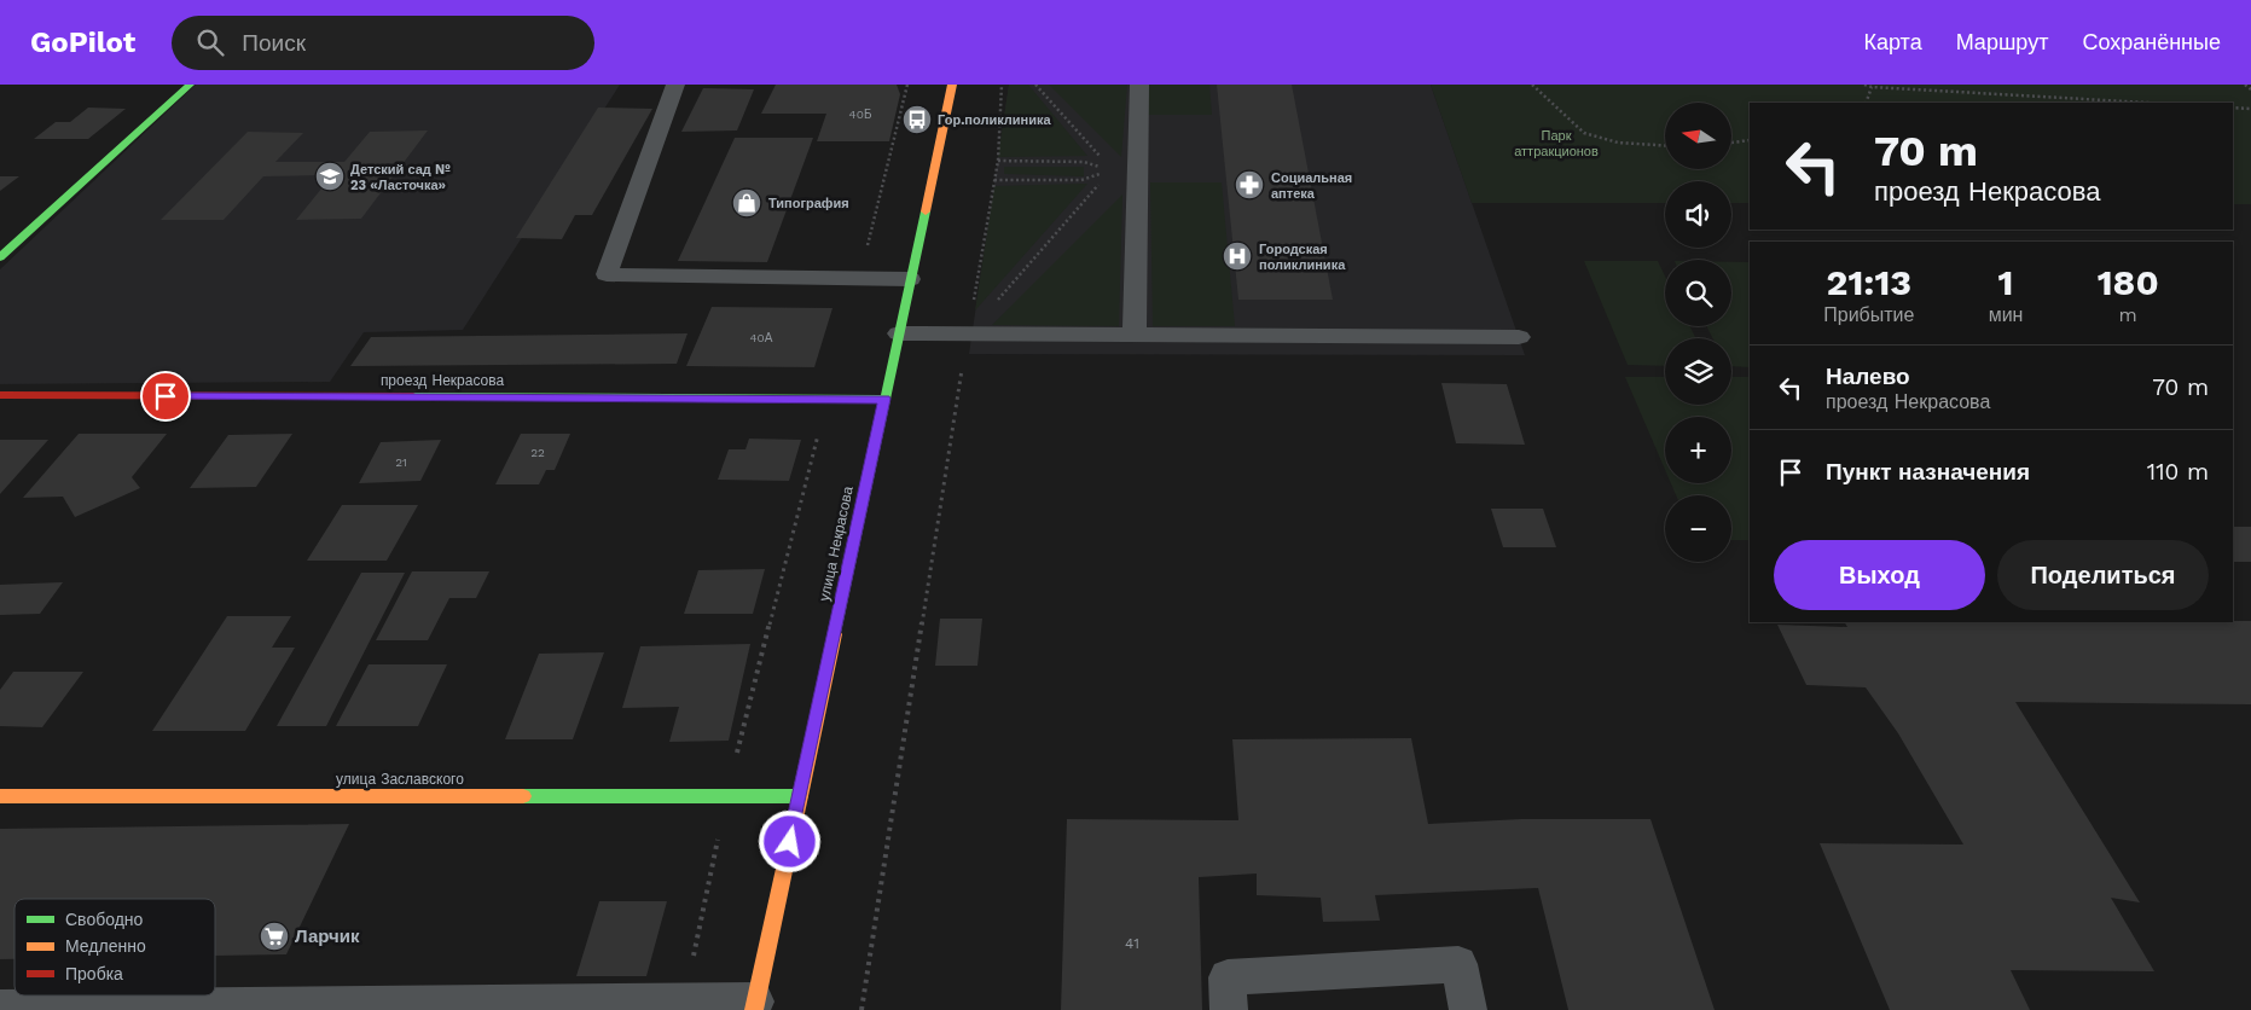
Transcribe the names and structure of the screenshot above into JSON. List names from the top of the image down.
{
  "streets": {
    "street": ["проезд Некрасова", "улица Некрасова", "улица Заславского"]
  },
  "crossings": [
    ["проезд Некрасова", "улица Некрасова"],
    ["улица Некрасова", "улица Заславского"]
  ],
  "parks": ["Парк аттракционов"],
  "places": {
    "bus stop": ["Гор.поликлиника"],
    "school or university": ["Детский сад № 23 «Ласточка»"],
    "pharmacy": ["Социальная аптека"],
    "shop": ["Типография"],
    "hospital": ["Городская поликлиника"],
    "supermarket": ["Ларчик"]
  },
  "house_numbers": [
    "40Б",
    "40А",
    "22",
    "21",
    "41"
  ],
  "legend": ["Свободно", "Медленно", "Пробка"],
  "north": "left",
  "page": {
    "header": "GoPilot",
    "search": "Поиск",
    "nav": ["Карта", "Маршрут", "Сохранённые"],
    "map_buttons": ["+", "−"],
    "turn": ["70 m", "проезд Некрасова"],
    "eta": [
      "21:13",
      "Прибытие",
      "1",
      "мин",
      "180",
      "m"
    ],
    "list": [
      {
        "name": "Налево",
        "note": "проезд Некрасова",
        "value": "70 m"
      },
      {
        "name": "Пункт назначения",
        "value": "110 m"
      }
    ],
    "buttons": ["Выход", "Поделиться"]
  }
}
